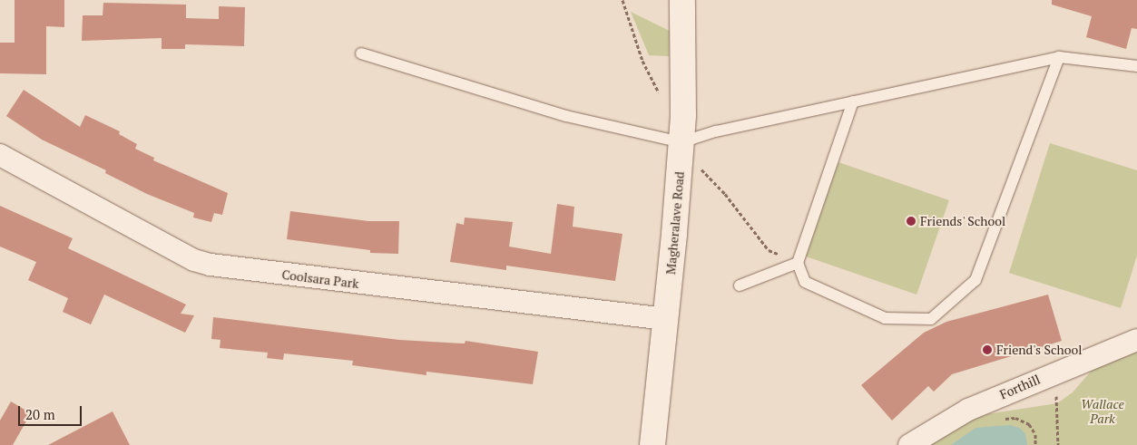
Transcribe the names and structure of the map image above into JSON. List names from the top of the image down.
{
  "streets": {
    "street": ["Magheralave Road", "Coolsara Park", "Forthill"]
  },
  "crossings": [
    ["Magheralave Road", "Coolsara Park"]
  ],
  "parks": ["Wallace Park"],
  "places": ["Friends' School", "Friend's School"],
  "scale_bar": "20 m"
}
